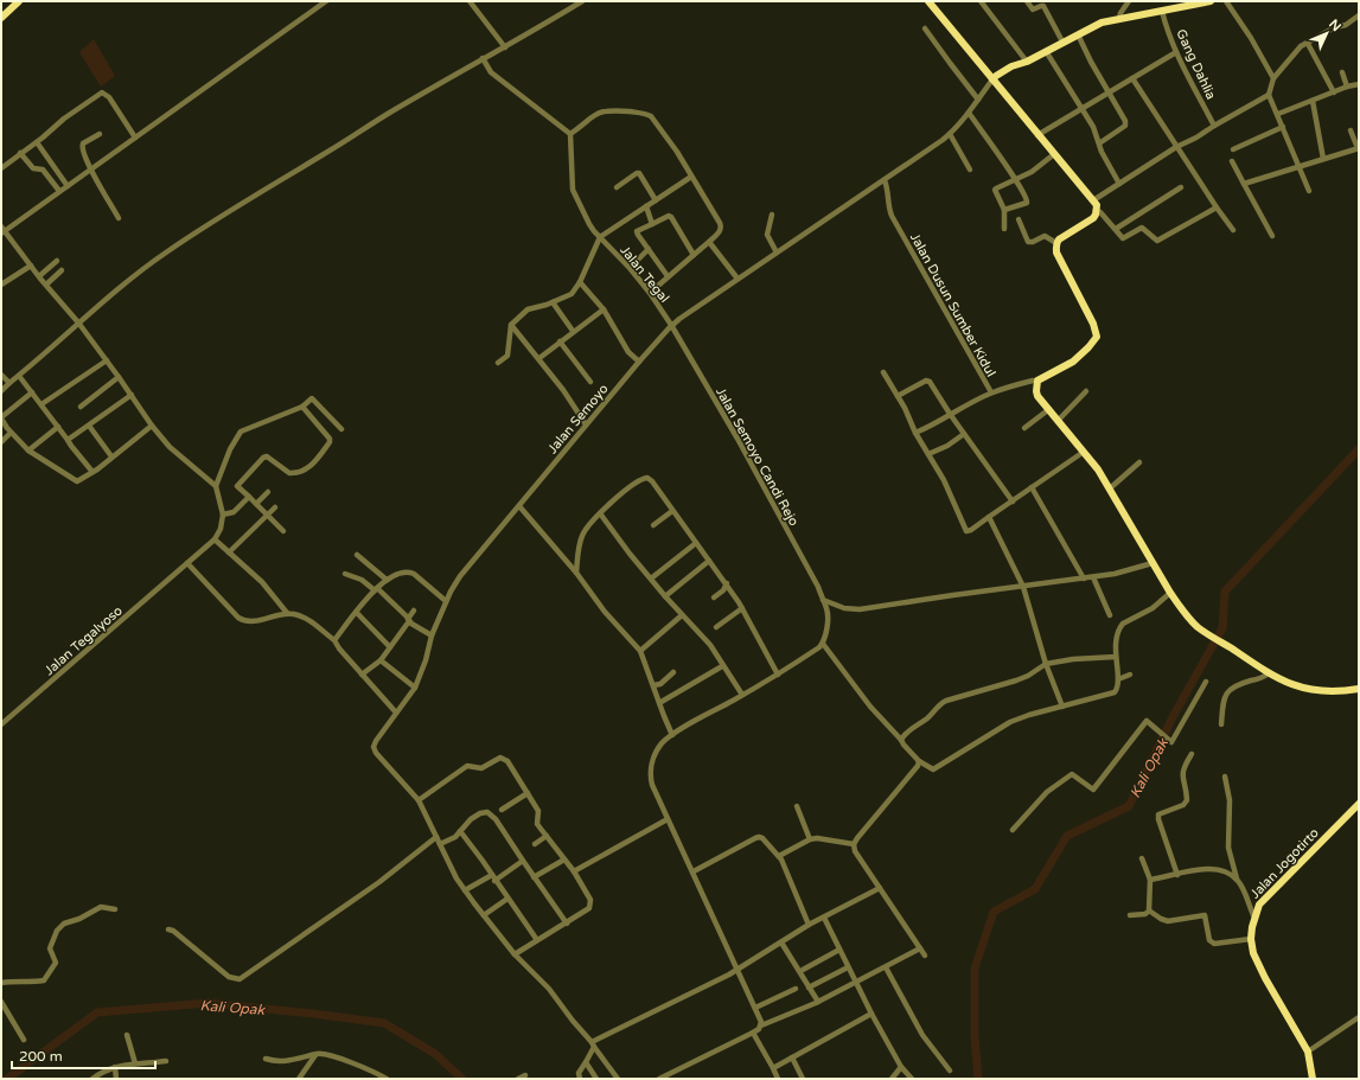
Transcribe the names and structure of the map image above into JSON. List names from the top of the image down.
{
  "streets": {
    "street": [
      "Gang Dahlia",
      "Jalan Tegal",
      "Jalan Dusun Sumber Kidul",
      "Jalan Semoyo",
      "Jalan Semoyo Candi Rejo",
      "Jalan Tegalyoso",
      "Jalan Jogotirto"
    ]
  },
  "crossings": [
    ["Jalan Tegal", "Jalan Semoyo"],
    ["Jalan Tegal", "Jalan Semoyo Candi Rejo"],
    ["Jalan Dusun Sumber Kidul", "Jalan Semoyo"],
    ["Jalan Semoyo", "Jalan Semoyo Candi Rejo"]
  ],
  "water": ["Kali Opak"],
  "scale_bar": "200 m",
  "north": "top right"
}
